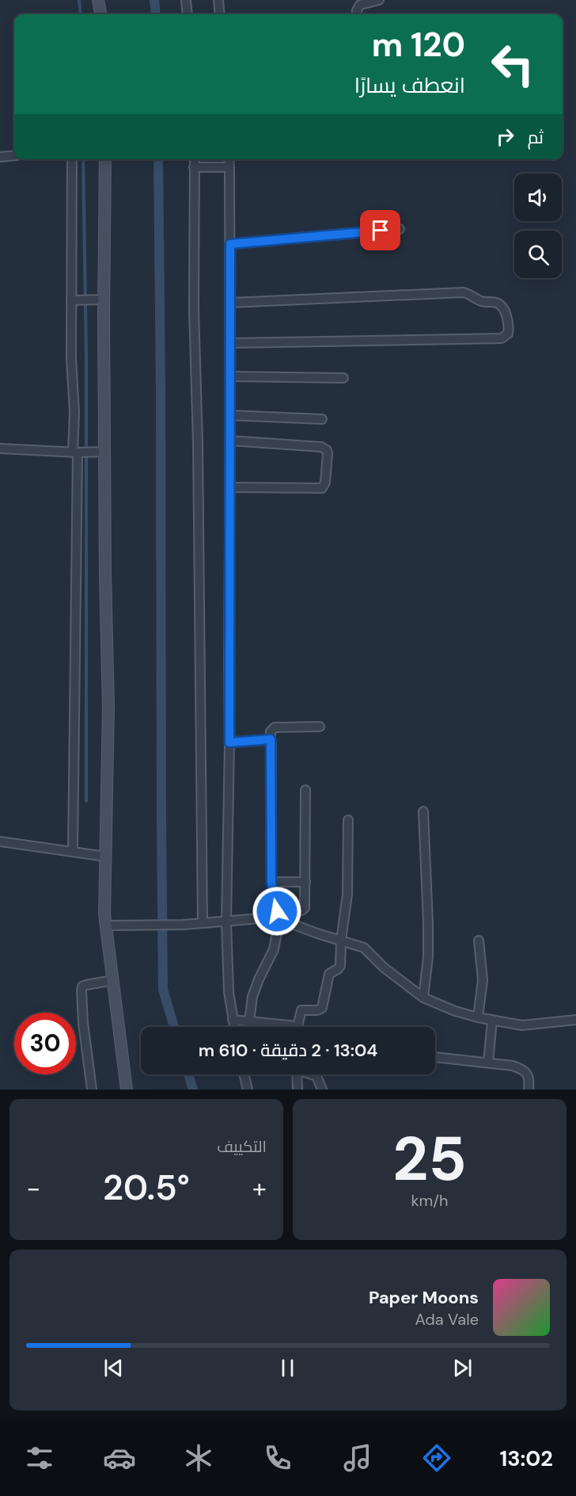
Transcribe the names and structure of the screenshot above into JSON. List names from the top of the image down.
{
  "page": {
    "turn": ["120 m", "انعطف يسارًا"],
    "then": "ثم",
    "limit": "30",
    "trip": "13:04 · 2 دقيقة · 610 m",
    "tile": [
      ["25", "km/h"],
      "التكييف"
    ],
    "heat": ["−", "20.5°", "+"],
    "song": ["Paper Moons", "Ada Vale"],
    "tabs": "13:02"
  }
}
